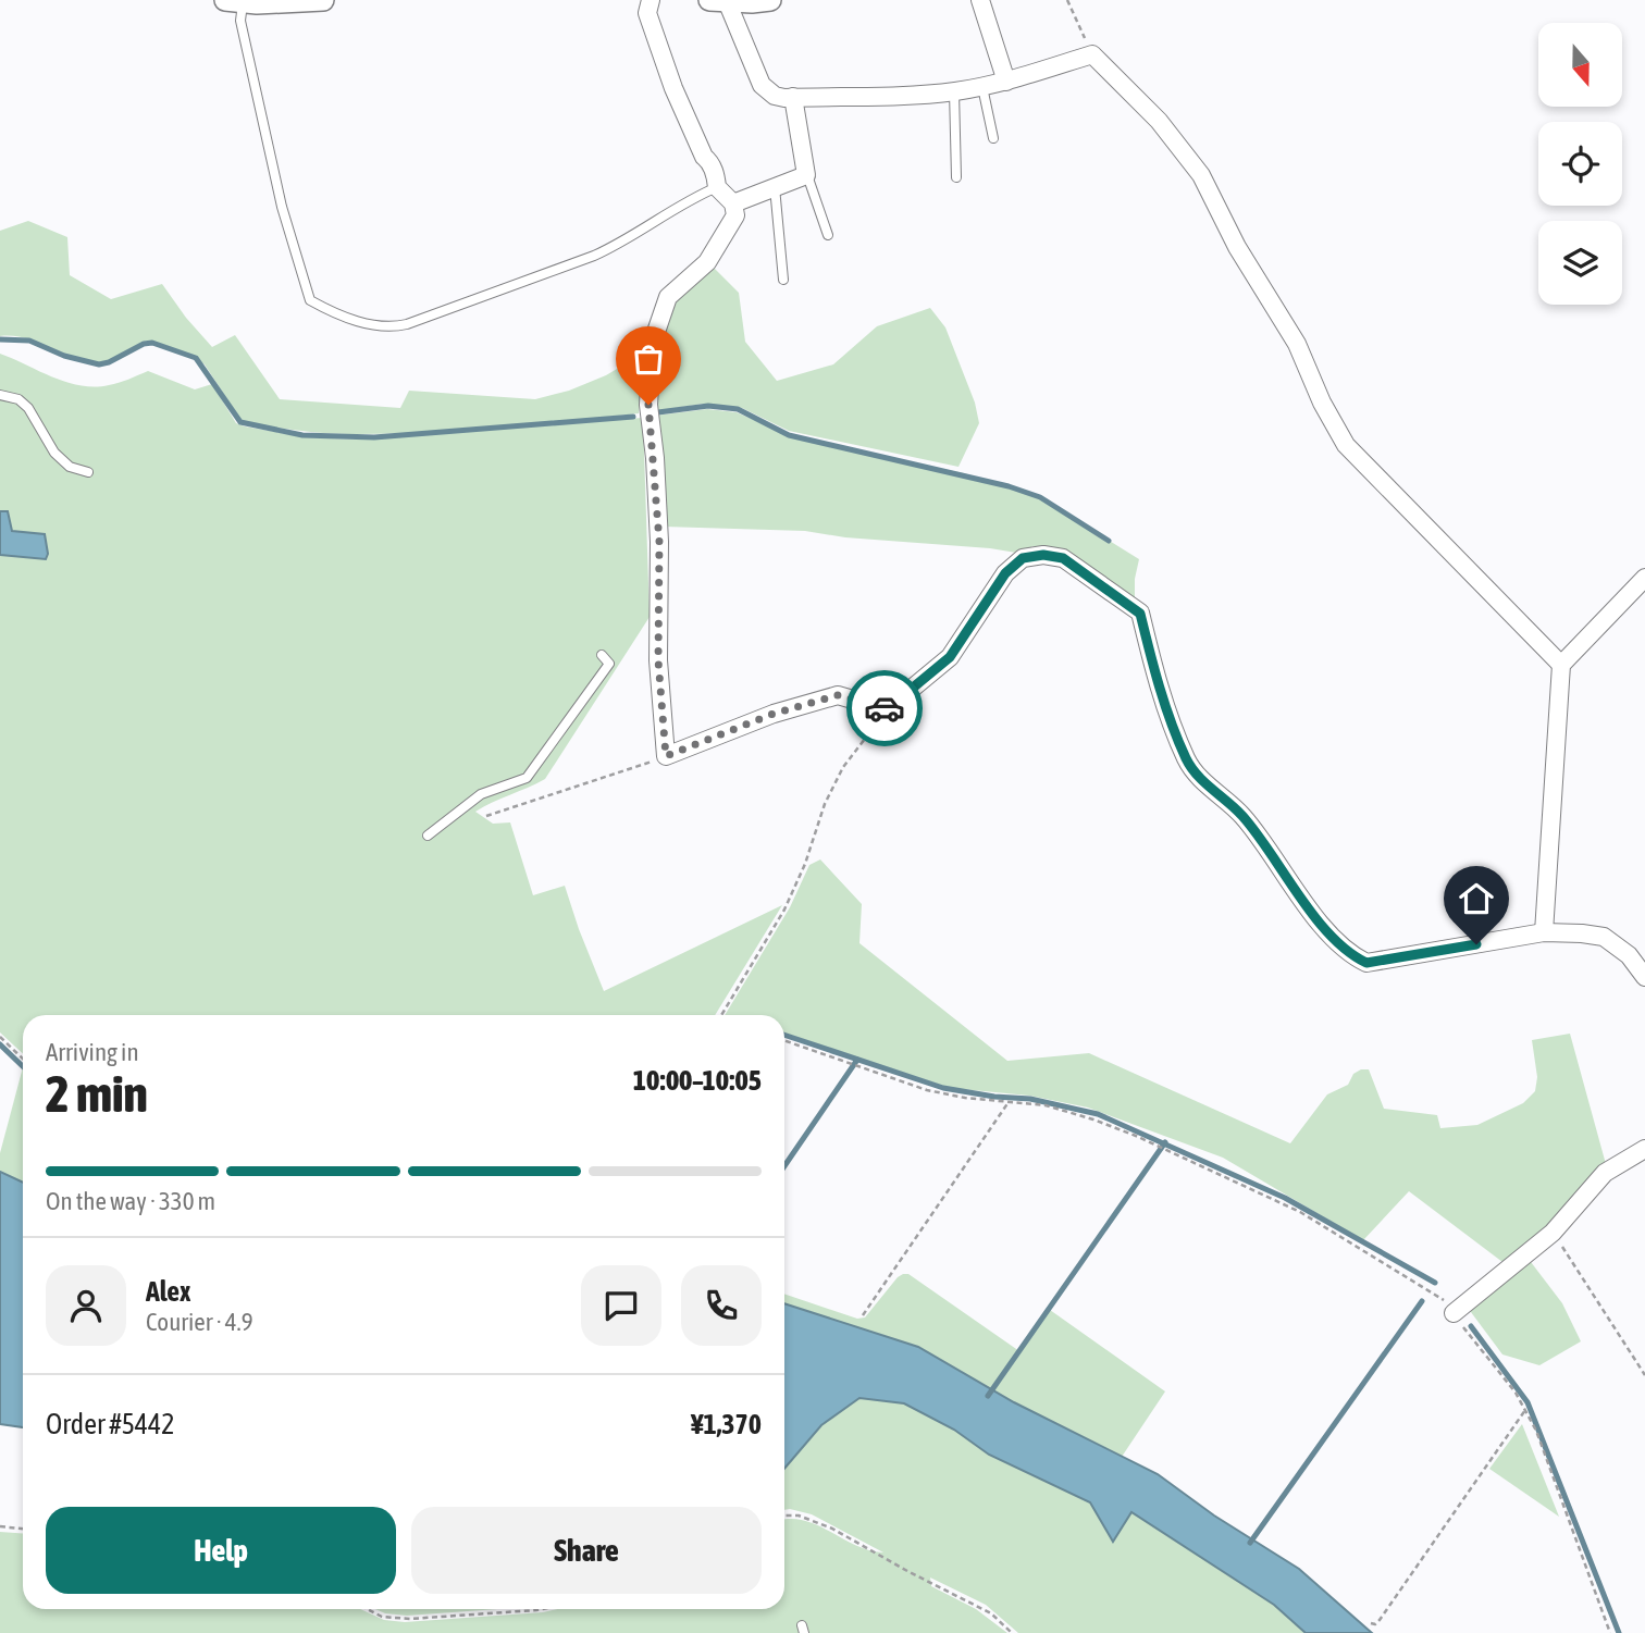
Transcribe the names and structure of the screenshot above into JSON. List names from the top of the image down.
{
  "north": "bottom",
  "page": {
    "heading": ["2 min", "Arriving in", "10:00–10:05"],
    "panel": [
      "Alex",
      "Courier · 4.9",
      "Order #5442",
      "¥1,370"
    ],
    "bar": "On the way · 330 m",
    "buttons": ["Help", "Share"]
  }
}
